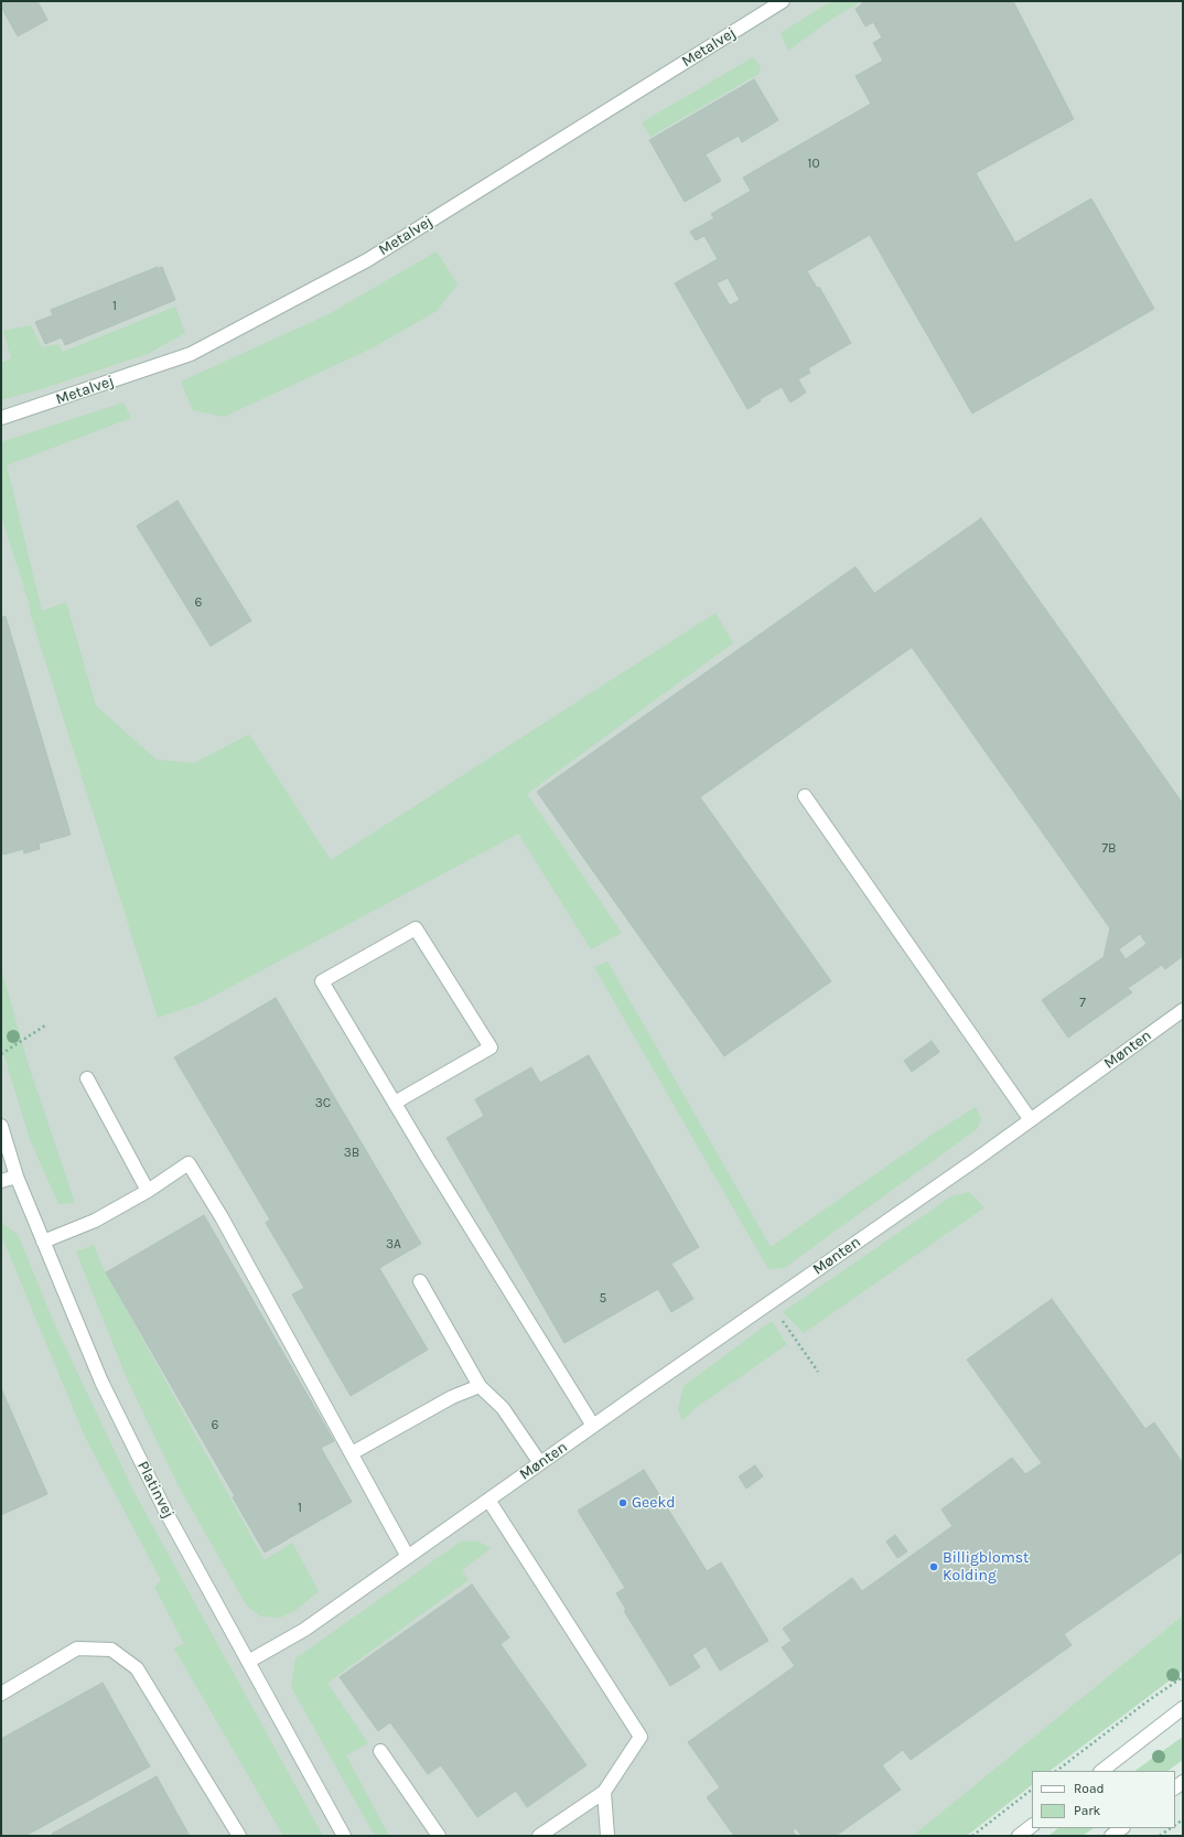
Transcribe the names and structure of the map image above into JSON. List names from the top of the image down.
{
  "streets": {
    "street": ["Metalvej", "Mønten", "Platinvej"]
  },
  "crossings": [
    ["Mønten", "Platinvej"]
  ],
  "places": ["Geekd", "Billigblomst Kolding"],
  "house_numbers": [
    "10",
    "1",
    "6",
    "7B",
    "7",
    "3C",
    "3B",
    "3A",
    "5",
    "6",
    "1"
  ],
  "legend": ["Road", "Park"]
}
